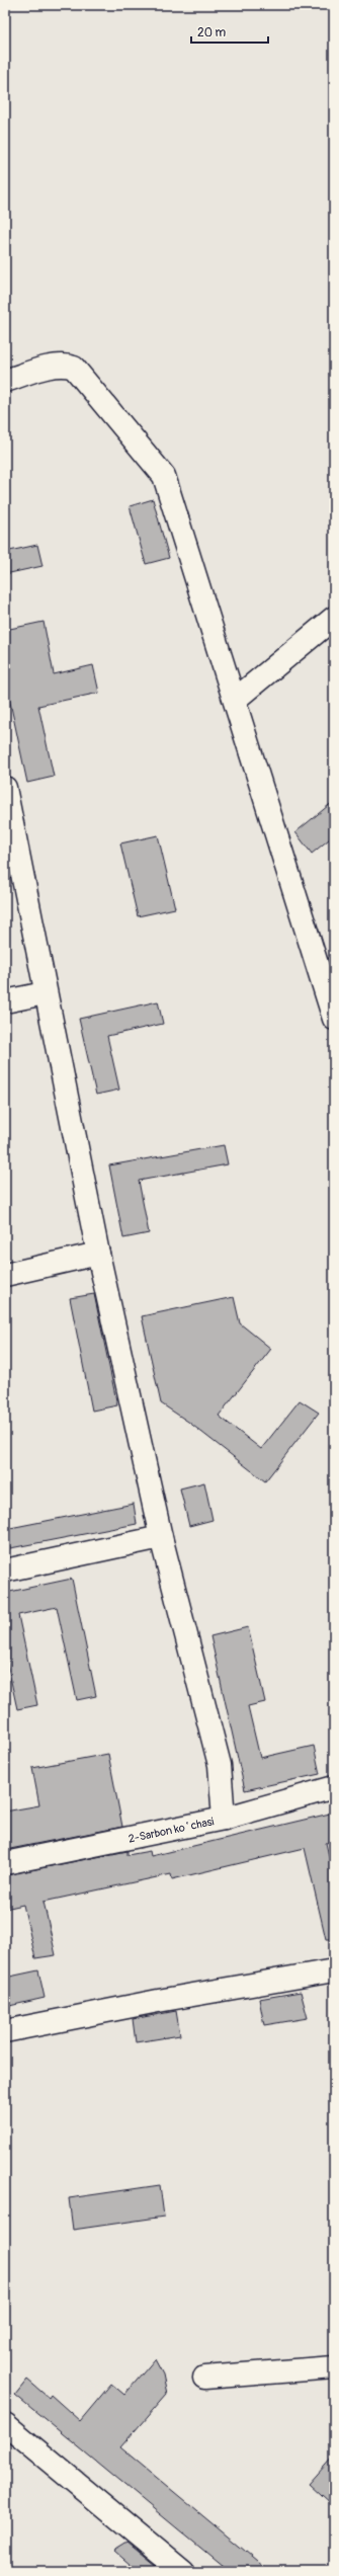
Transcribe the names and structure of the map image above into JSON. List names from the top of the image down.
{
  "streets": {
    "street": ["2-Sarbon koʻchasi"]
  },
  "scale_bar": "20 m"
}
